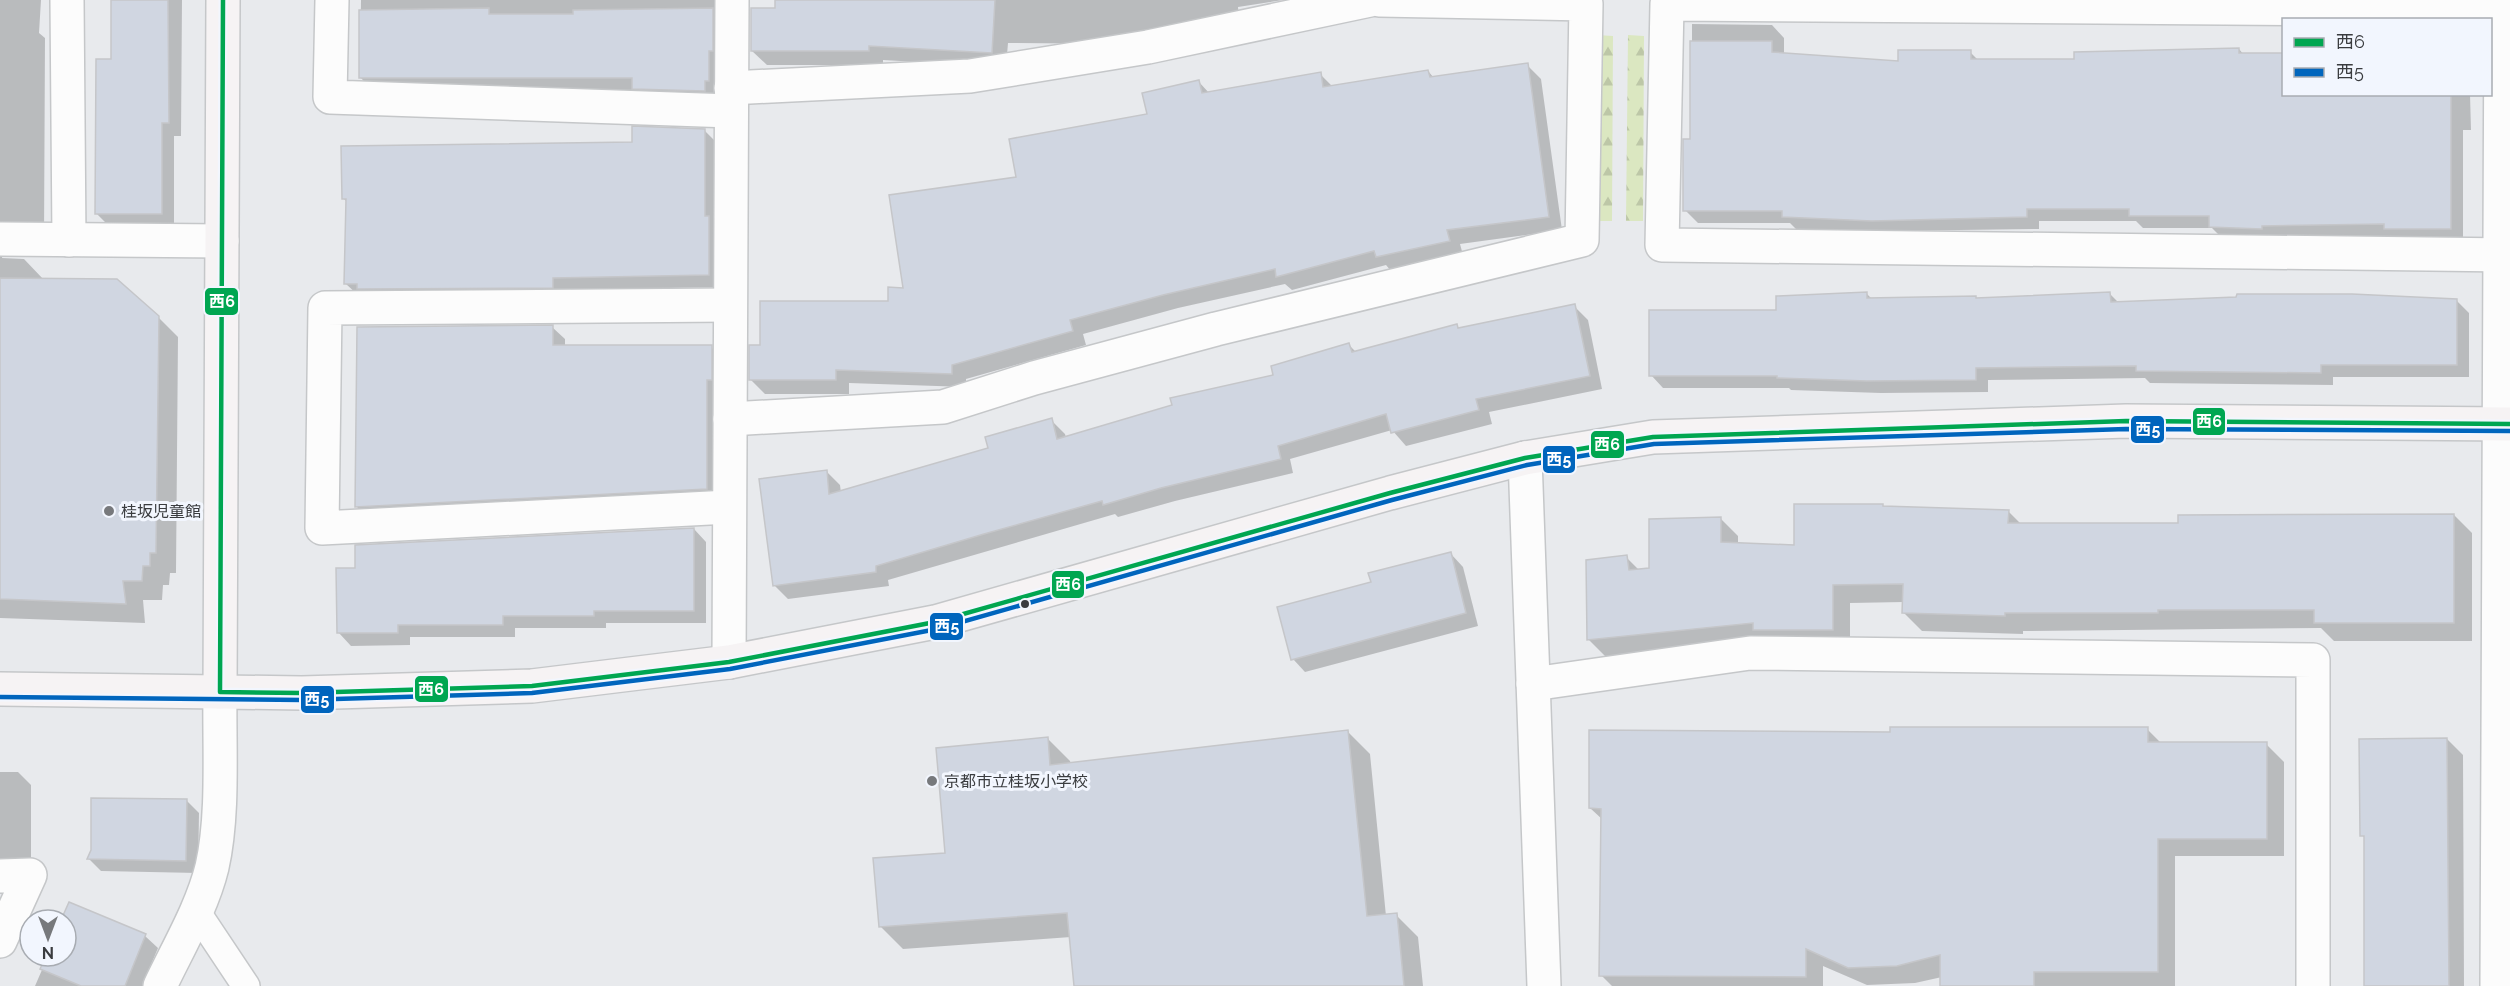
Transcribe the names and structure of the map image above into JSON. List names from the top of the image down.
{
  "places": ["桂坂児童館", "京都市立桂坂小学校"],
  "lines": ["transit line 西6", "transit line 西5"],
  "legend": ["西6", "西5"],
  "north": "bottom"
}
